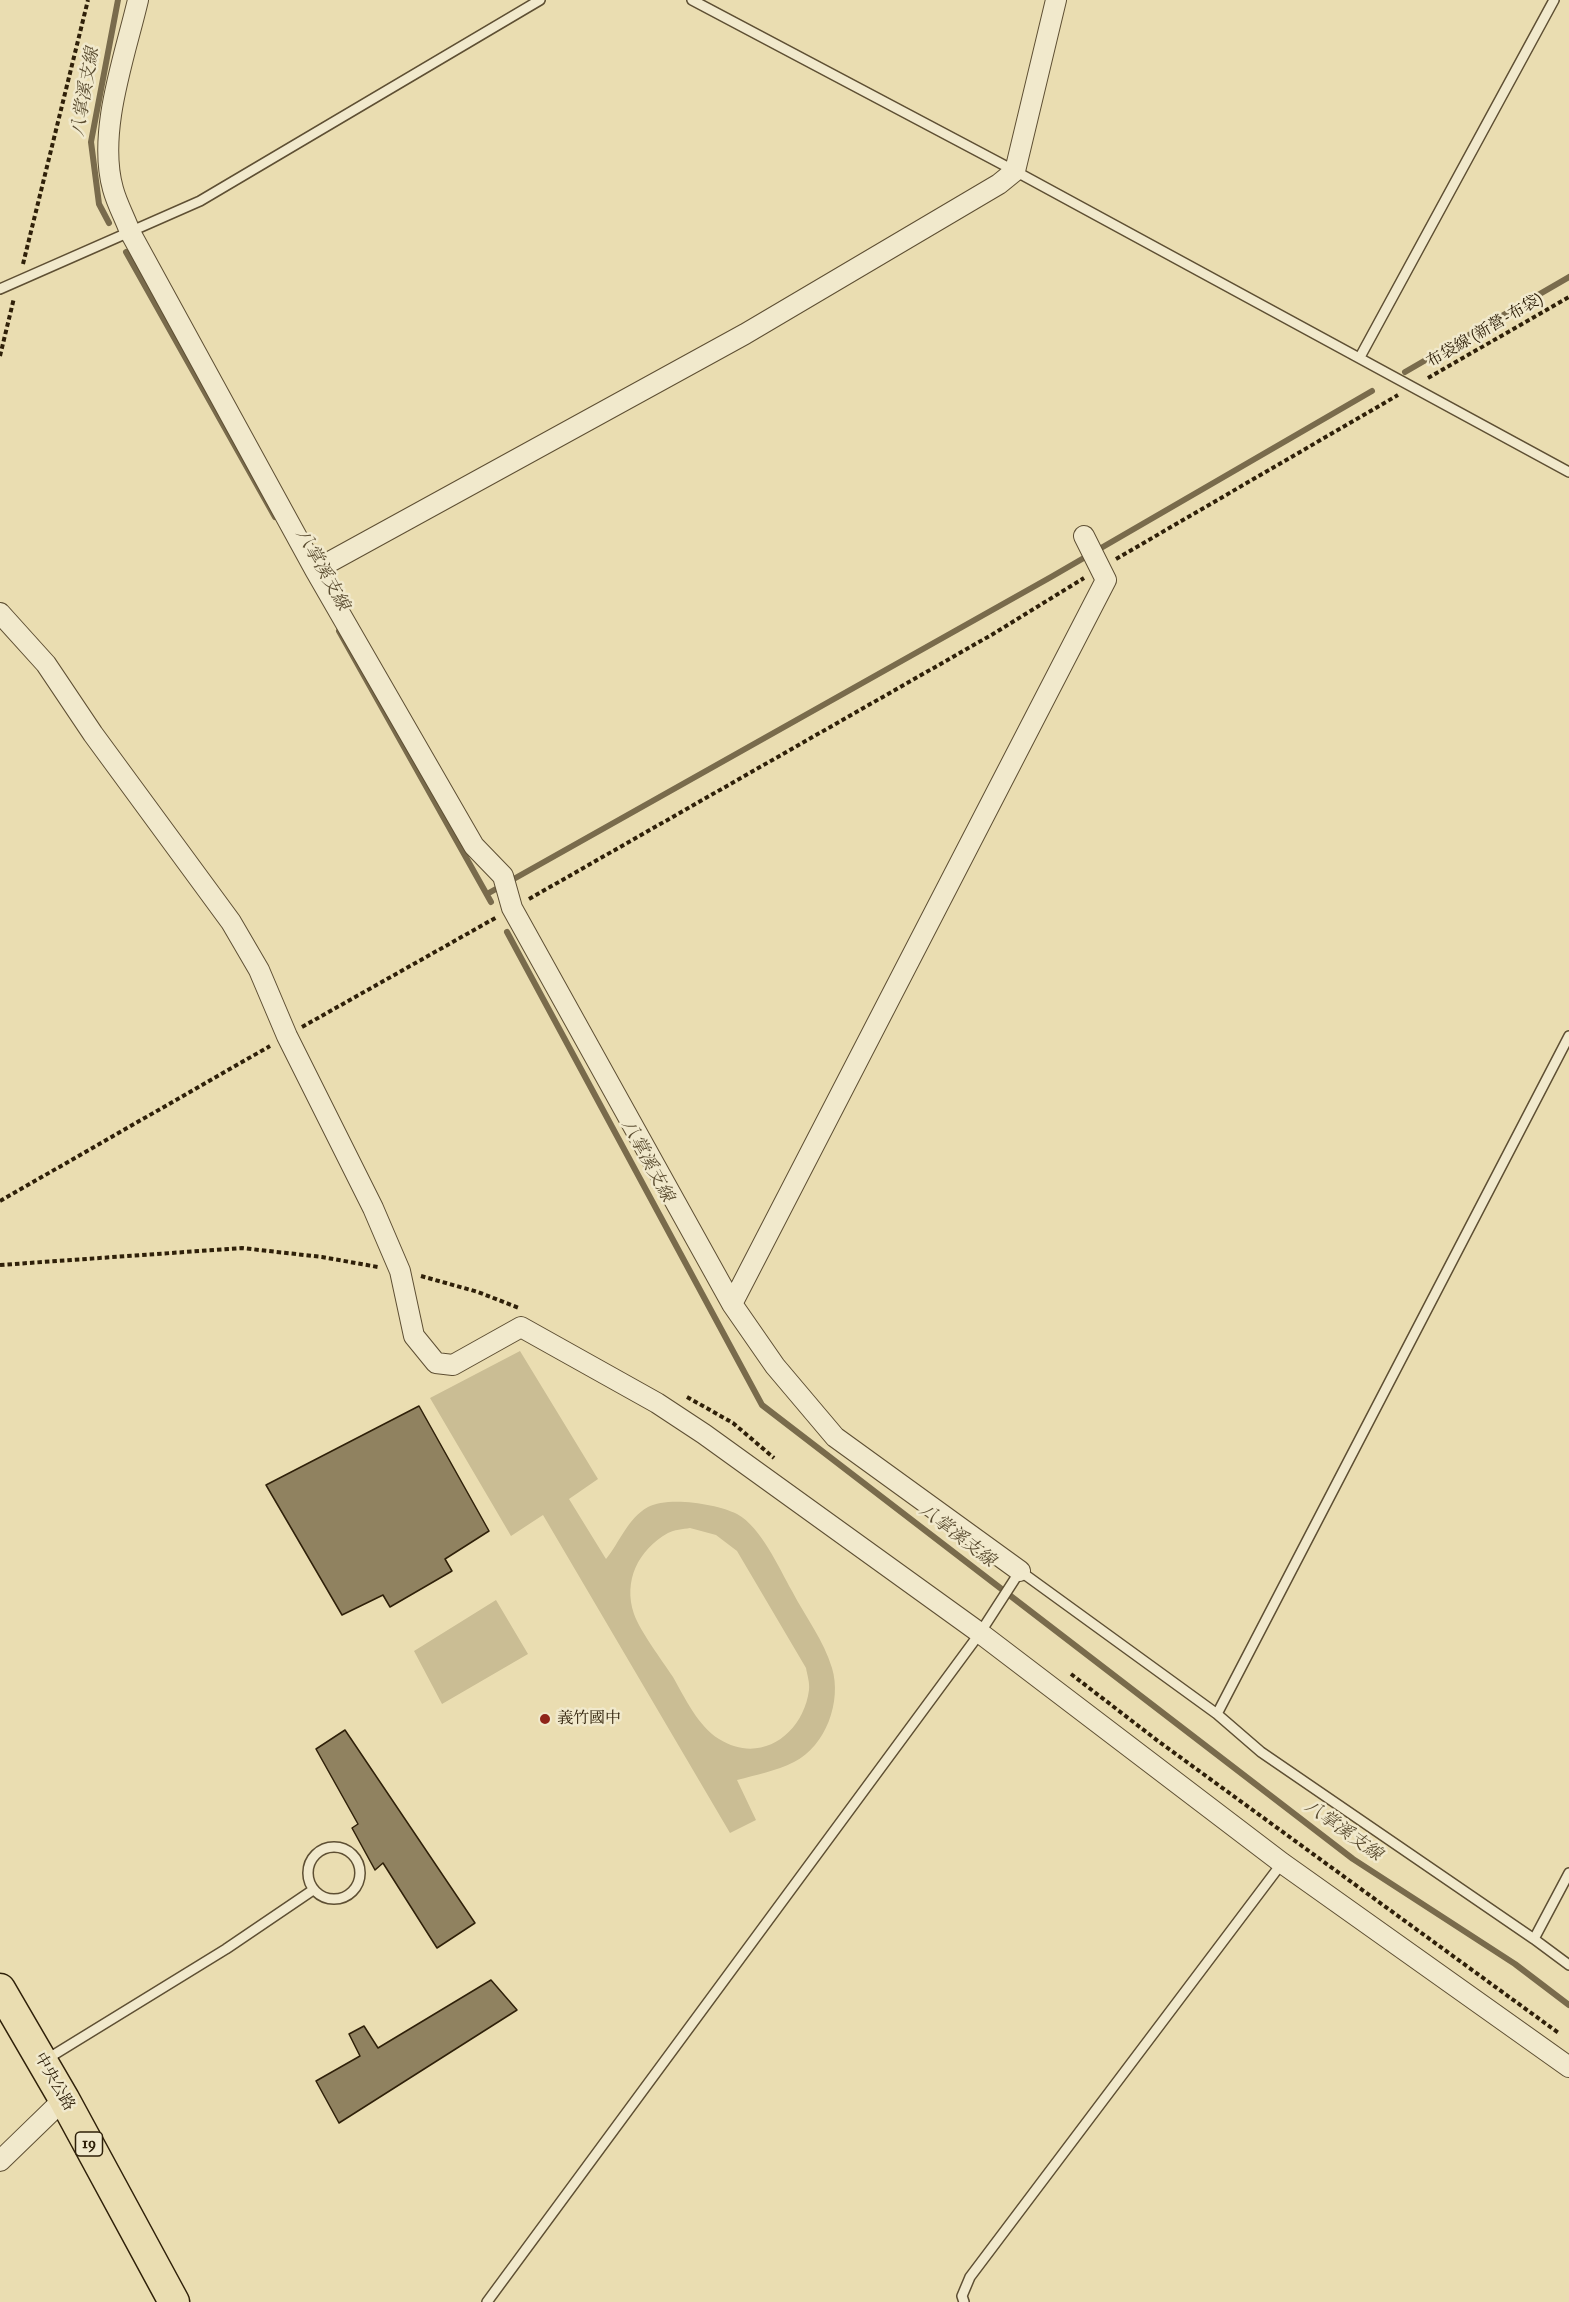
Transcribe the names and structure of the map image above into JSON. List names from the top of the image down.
{
  "streets": {
    "main road": ["中央公路", "19"],
    "path": ["布袋線 (新營-布袋)"]
  },
  "water": ["八掌溪支線"],
  "places": ["義竹國中"]
}
